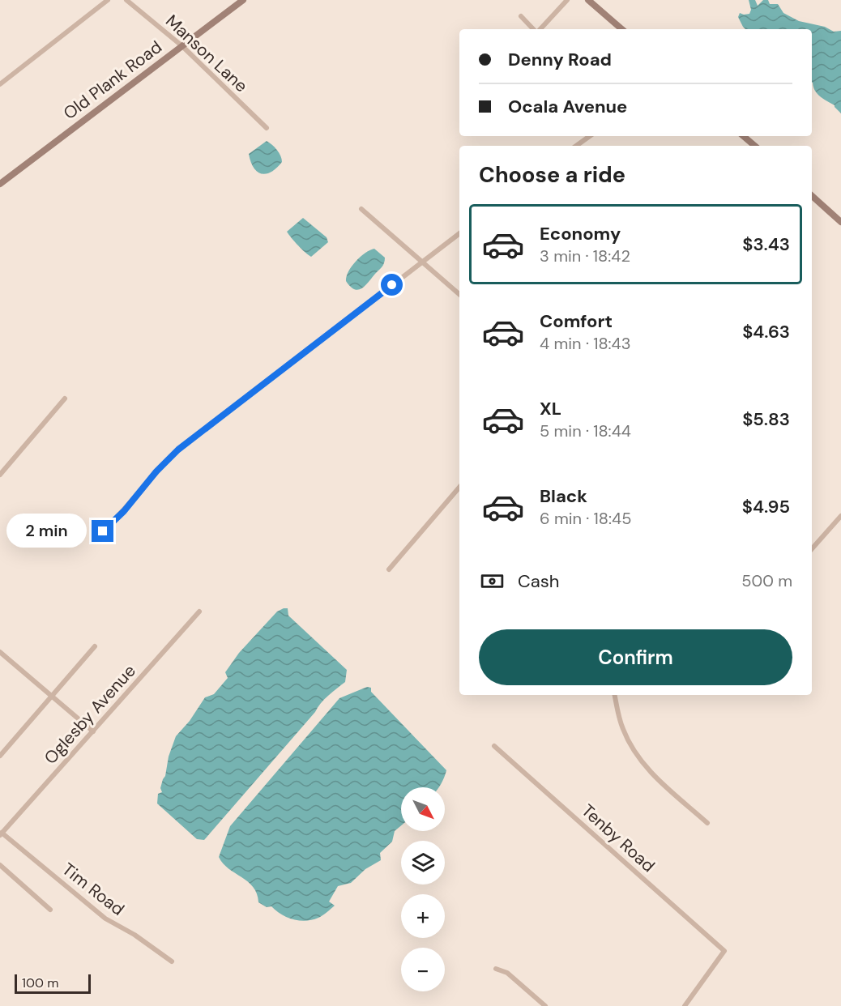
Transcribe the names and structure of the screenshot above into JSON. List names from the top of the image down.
{
  "streets": {
    "street": [
      "Manson Lane",
      "Old Plank Road",
      "Oglesby Avenue",
      "Tenby Road",
      "Tim Road"
    ]
  },
  "crossings": [
    ["Manson Lane", "Old Plank Road"],
    ["Oglesby Avenue", "Tim Road"]
  ],
  "scale_bar": "100 m",
  "north": "bottom right",
  "page": {
    "banner": ["Denny Road", "Ocala Avenue"],
    "heading": "Choose a ride",
    "list": [
      {
        "name": "Economy",
        "note": "3 min · 18:42",
        "value": "$3.43"
      },
      {
        "name": "Comfort",
        "note": "4 min · 18:43",
        "value": "$4.63"
      },
      {
        "name": "XL",
        "note": "5 min · 18:44",
        "value": "$5.83"
      },
      {
        "name": "Black",
        "note": "6 min · 18:45",
        "value": "$4.95"
      }
    ],
    "bubble": "2 min",
    "pay": ["Cash", "500 m"],
    "buttons": "Confirm",
    "map_buttons": ["+", "−"],
    "scale": "100 m"
  }
}
